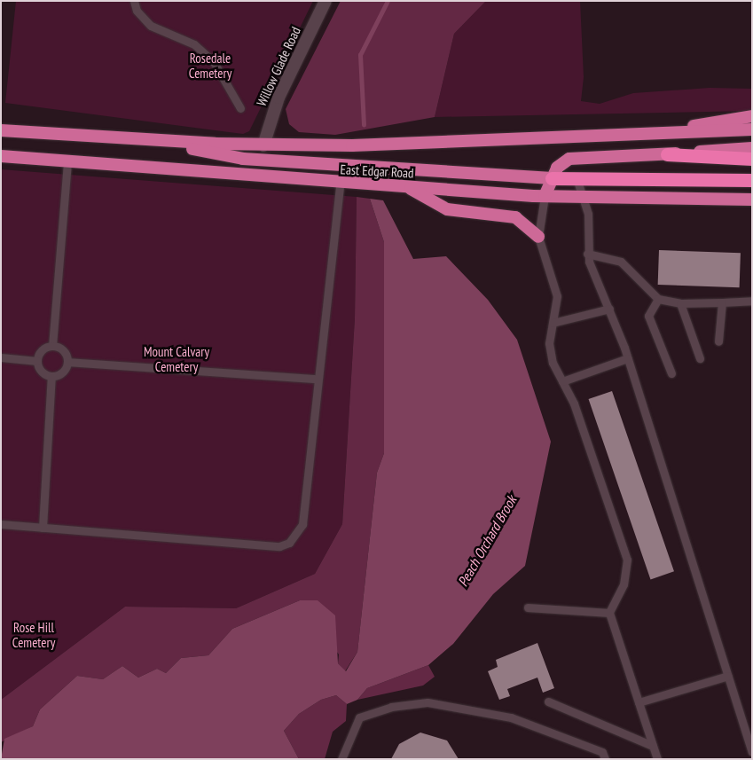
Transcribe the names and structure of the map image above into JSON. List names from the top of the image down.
{
  "streets": {
    "highway": ["East Edgar Road"],
    "street": ["Willow Glade Road"]
  },
  "crossings": [
    ["Willow Glade Road", "East Edgar Road"]
  ],
  "water": ["Peach Orchard Brook"],
  "parks": ["Rosedale Cemetery", "Mount Calvary Cemetery", "Rose Hill Cemetery"]
}
